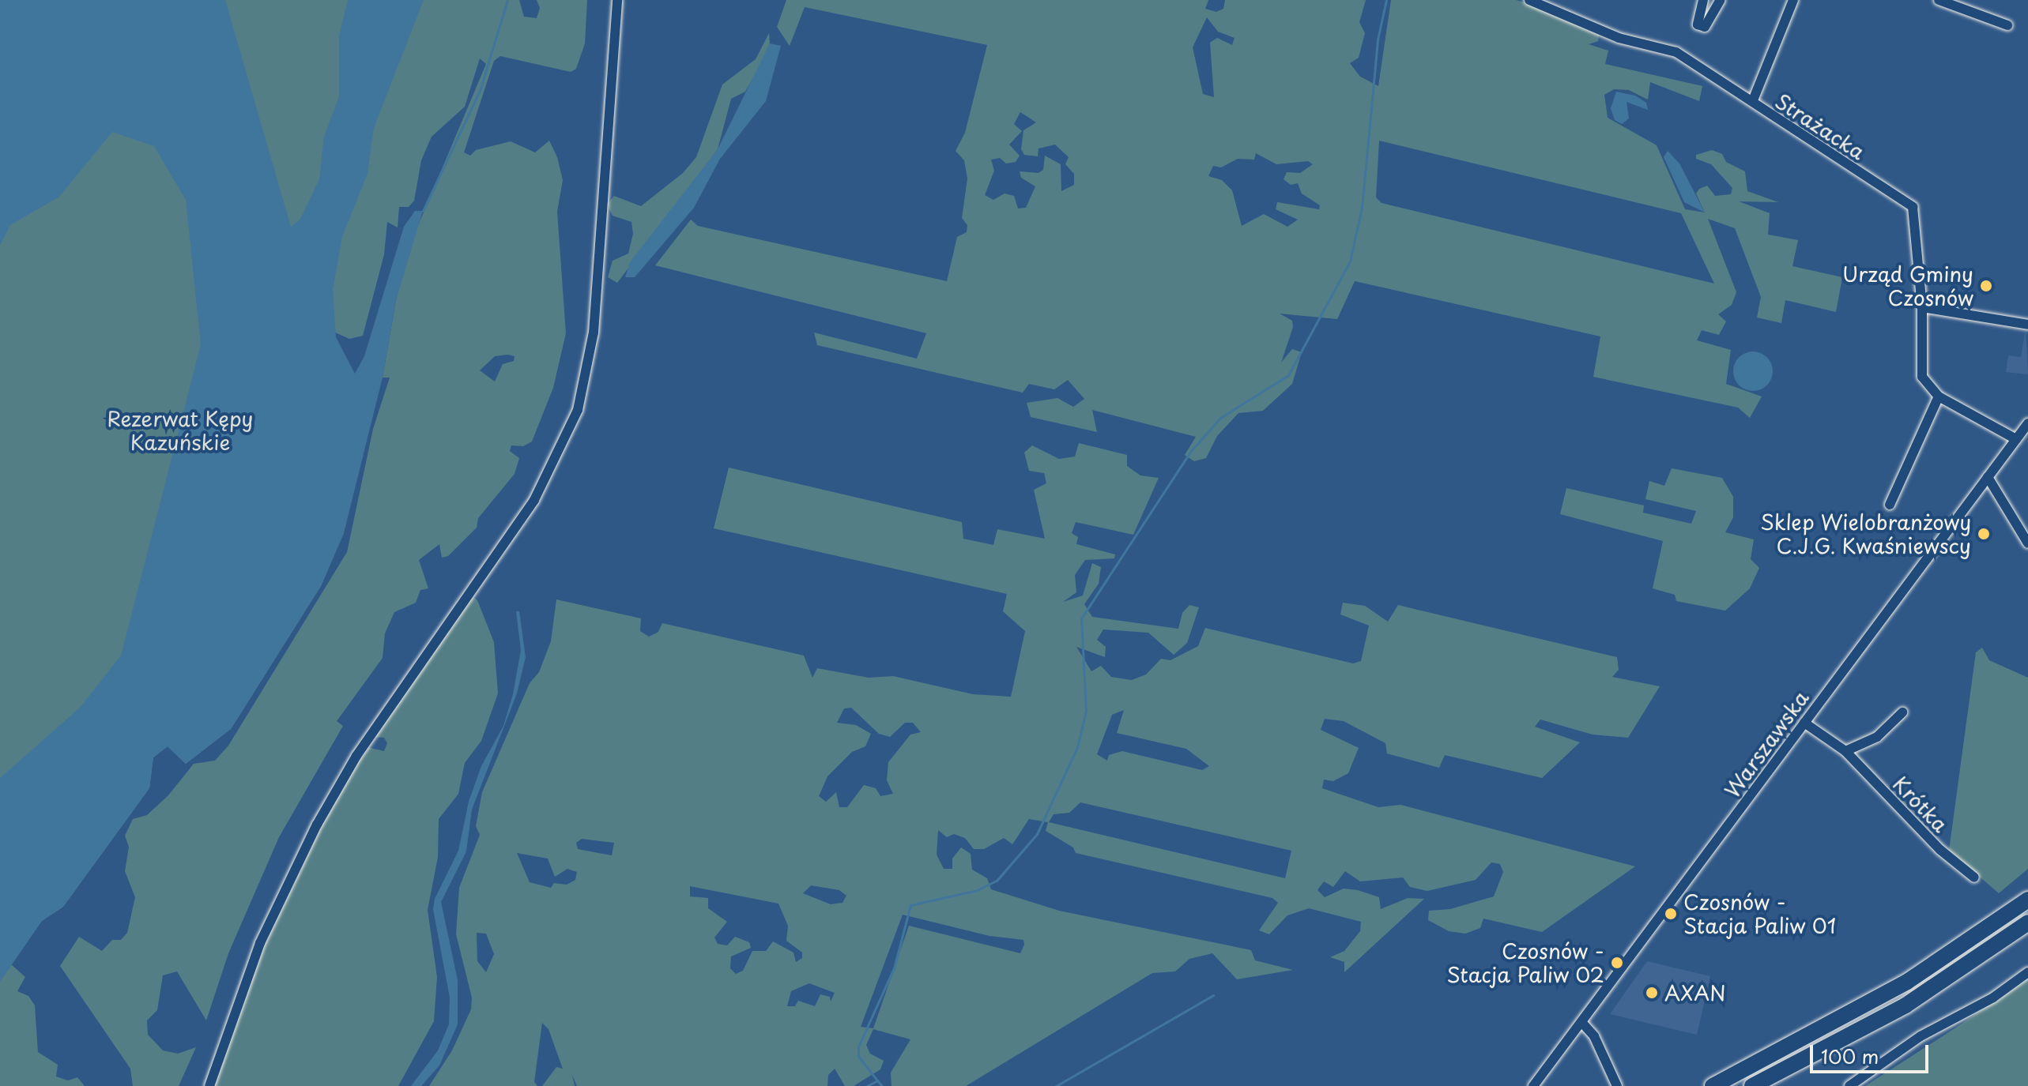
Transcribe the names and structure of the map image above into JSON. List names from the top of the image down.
{
  "streets": {
    "street": ["Strażacka", "Warszawska", "Krótka"]
  },
  "crossings": [
    ["Strażacka", "Warszawska"],
    ["Warszawska", "Krótka"]
  ],
  "parks": ["Rezerwat Kępy Kazuńskie"],
  "places": [
    "Urząd Gminy Czosnów",
    "Sklep Wielobranżowy C.J.G. Kwaśniewscy",
    "Czosnów - Stacja Paliw 01",
    "Czosnów - Stacja Paliw 02",
    "AXAN"
  ],
  "scale_bar": "100 m"
}
